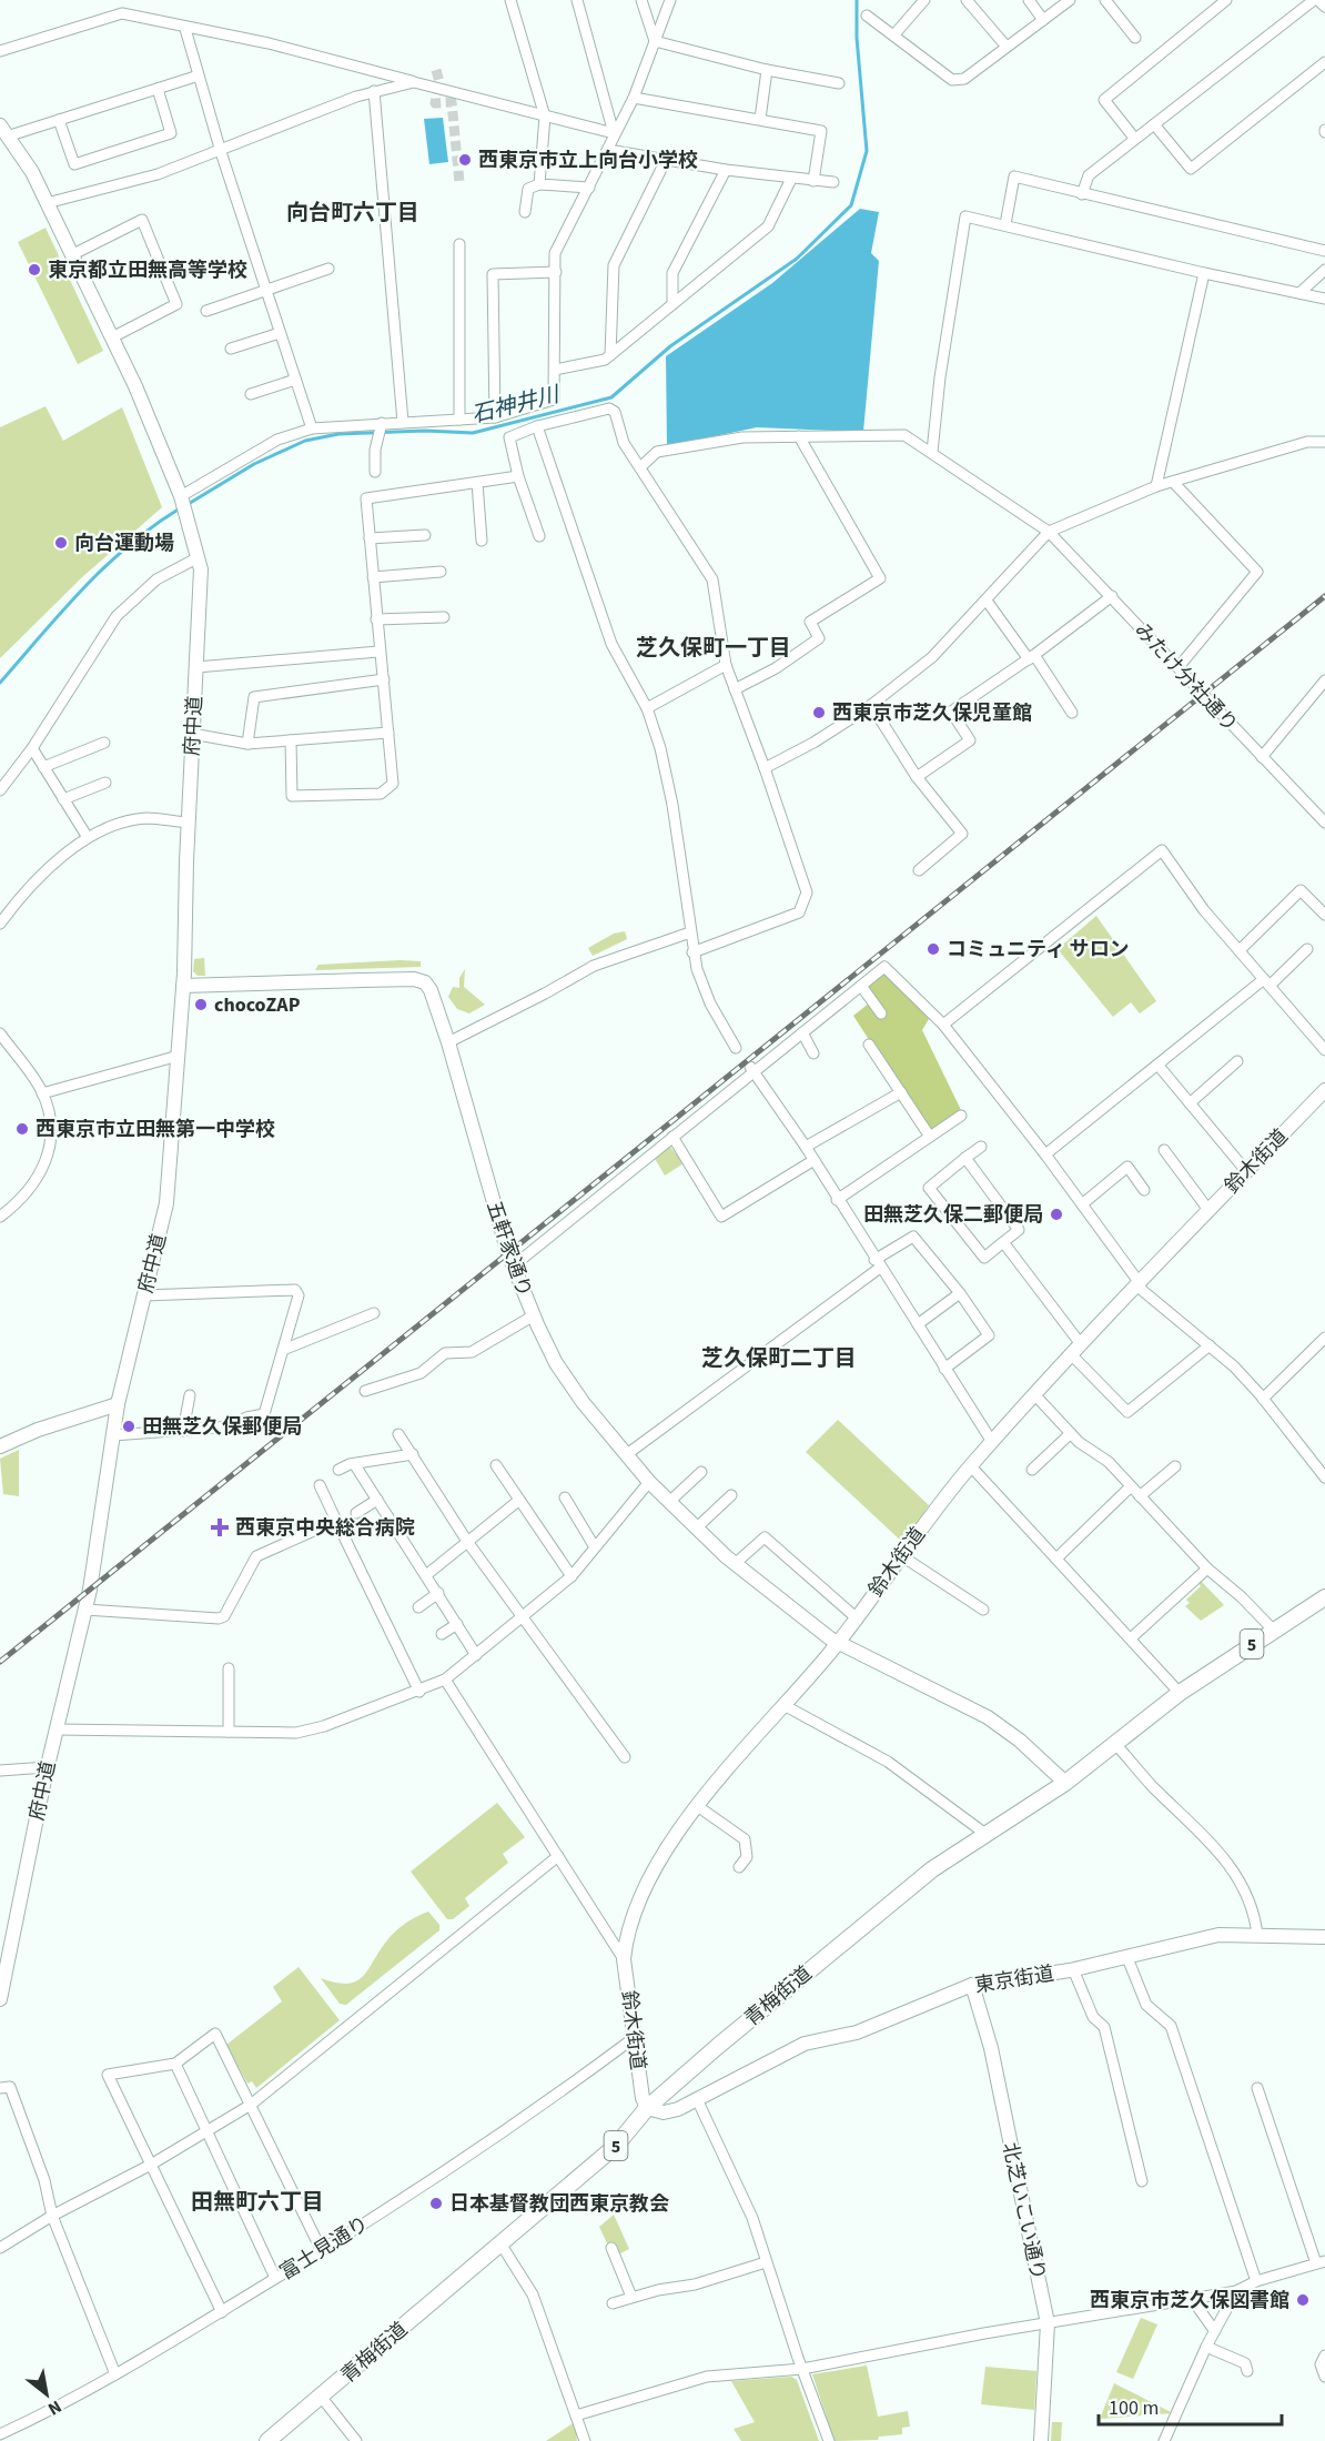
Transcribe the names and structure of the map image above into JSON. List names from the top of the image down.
{
  "streets": {
    "main road": ["5", "青梅街道"],
    "street": [
      "みたけ分社通り",
      "府中道",
      "鈴木街道",
      "五軒家通り",
      "東京街道",
      "北芝いこい通り",
      "富士見通り"
    ]
  },
  "crossings": [
    ["府中道", "五軒家通り"],
    ["鈴木街道", "五軒家通り"],
    ["鈴木街道", "東京街道"],
    ["鈴木街道", "青梅街道"],
    ["鈴木街道", "富士見通り"],
    ["五軒家通り", "青梅街道"],
    ["東京街道", "青梅街道"],
    ["東京街道", "北芝いこい通り"]
  ],
  "districts": [
    "向台町六丁目",
    "芝久保町一丁目",
    "芝久保町二丁目",
    "田無町六丁目"
  ],
  "water": ["石神井川"],
  "places": {
    "other": [
      "西東京市立上向台小学校",
      "東京都立田無高等学校",
      "向台運動場",
      "西東京市芝久保児童館",
      "コミュニティ サロン",
      "chocoZAP",
      "西東京市立田無第一中学校",
      "田無芝久保二郵便局",
      "田無芝久保郵便局",
      "日本基督教団西東京教会",
      "西東京市芝久保図書館"
    ],
    "health": ["西東京中央総合病院"]
  },
  "scale_bar": "100 m",
  "north": "bottom right"
}
